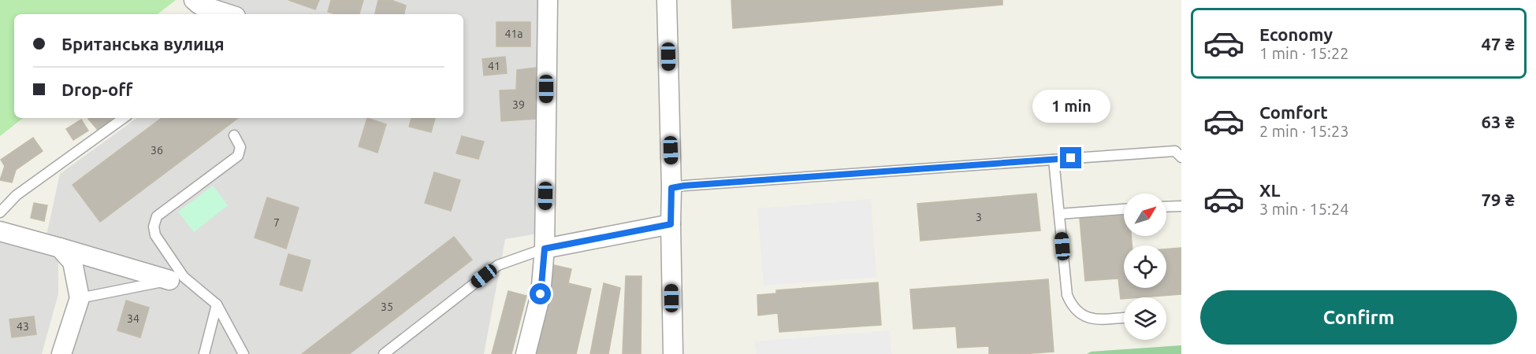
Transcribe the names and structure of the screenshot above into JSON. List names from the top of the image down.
{
  "house_numbers": [
    "41а",
    "41",
    "39",
    "36",
    "3",
    "7",
    "35",
    "34",
    "43"
  ],
  "north": "top right",
  "page": {
    "list": [
      {
        "name": "Economy",
        "note": "1 min · 15:22",
        "value": "47 ₴"
      },
      {
        "name": "Comfort",
        "note": "2 min · 15:23",
        "value": "63 ₴"
      },
      {
        "name": "XL",
        "note": "3 min · 15:24",
        "value": "79 ₴"
      }
    ],
    "banner": ["Британська вулиця", "Drop-off"],
    "bubble": "1 min",
    "buttons": "Confirm"
  }
}
